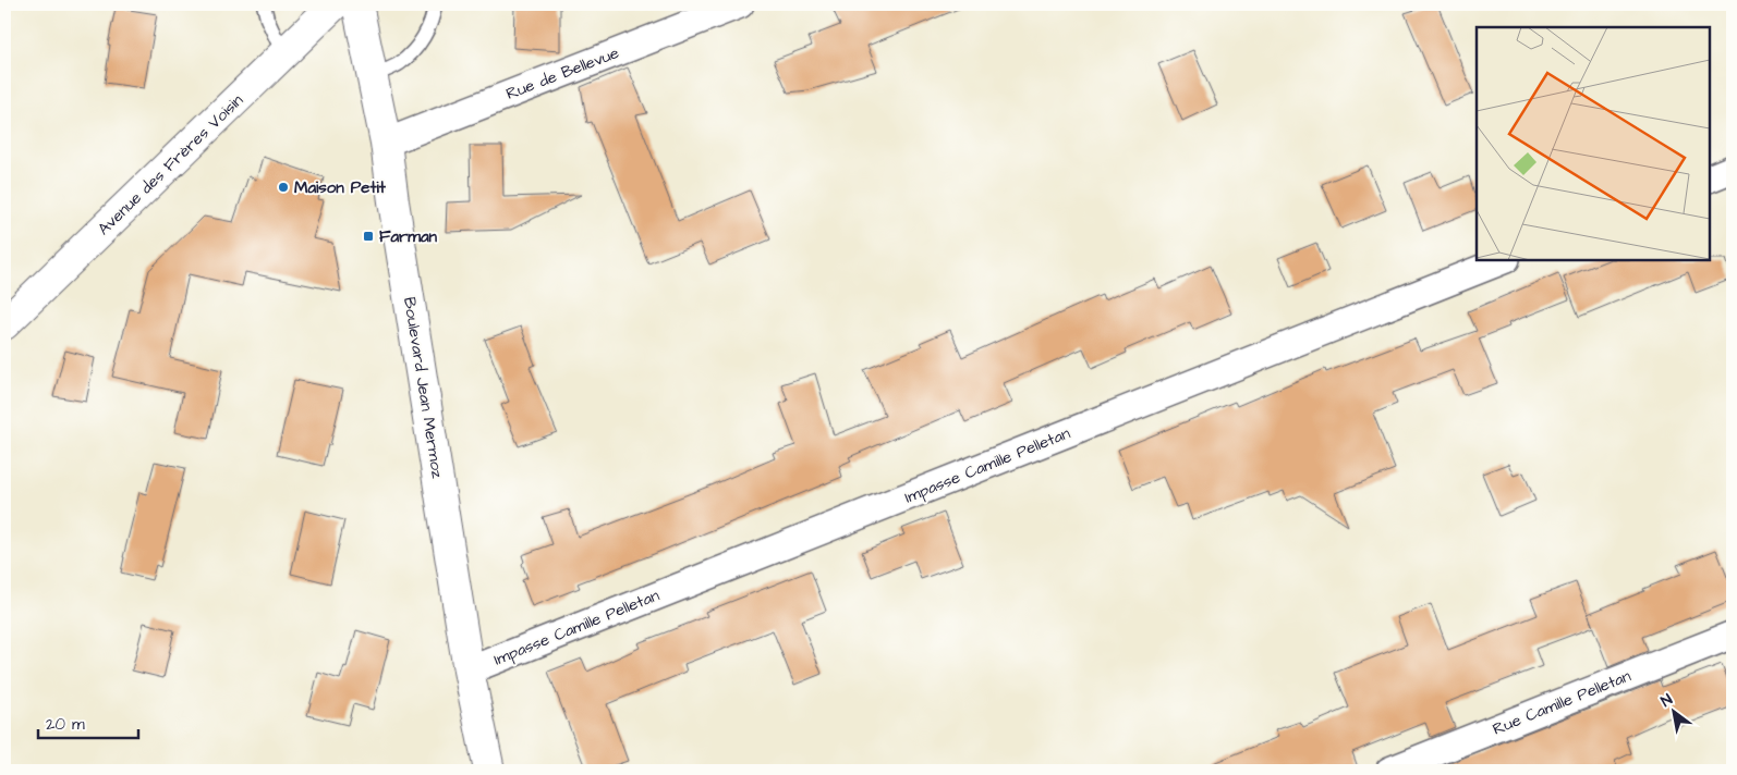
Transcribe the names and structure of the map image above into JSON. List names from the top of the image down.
{
  "streets": {
    "street": [
      "Rue de Bellevue",
      "Avenue des Frères Voisin",
      "Boulevard Jean Mermoz",
      "Impasse Camille Pelletan",
      "Rue Camille Pelletan"
    ]
  },
  "crossings": [
    ["Rue de Bellevue", "Boulevard Jean Mermoz"],
    ["Boulevard Jean Mermoz", "Impasse Camille Pelletan"]
  ],
  "places": {
    "other": ["Maison Petit"],
    "transit": ["Farman"]
  },
  "scale_bar": "20 m",
  "north": "top left"
}
